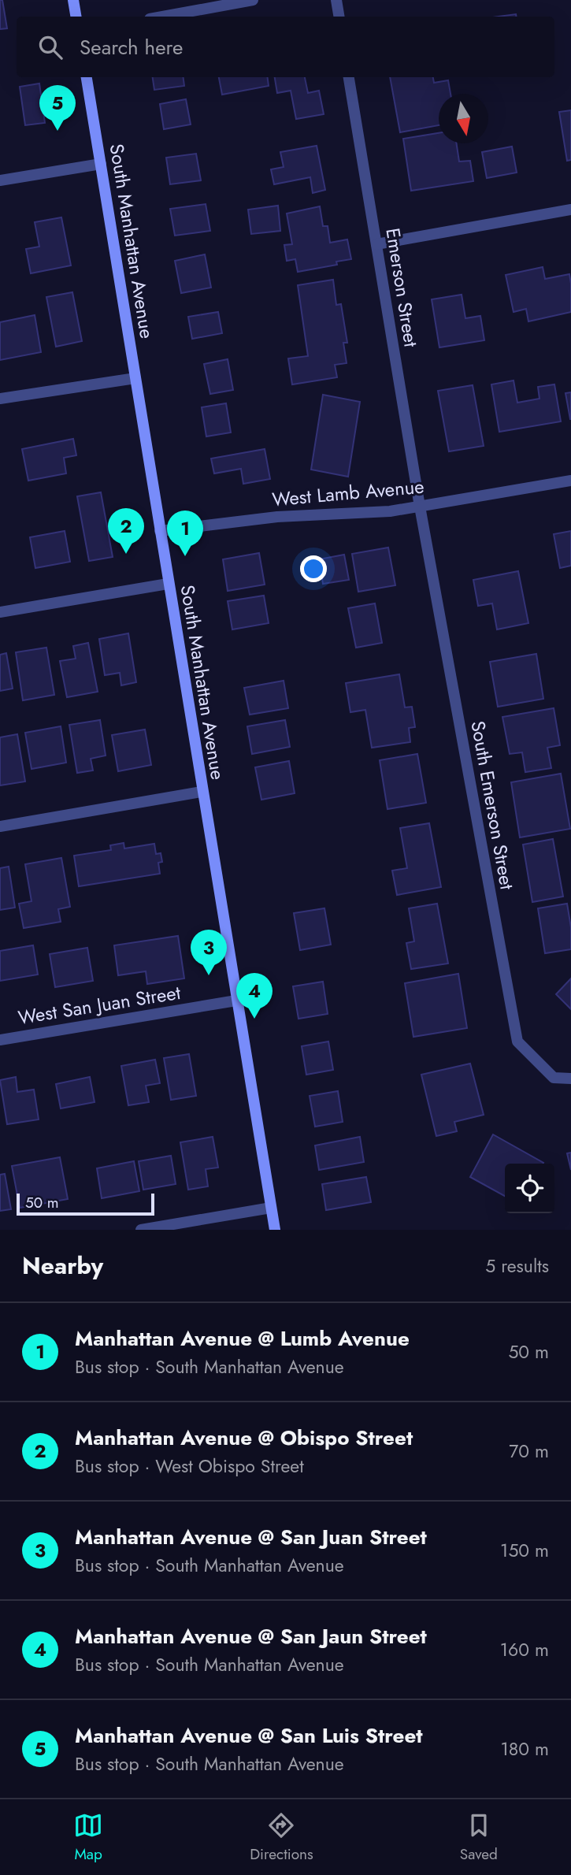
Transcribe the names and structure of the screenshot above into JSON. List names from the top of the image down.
{
  "streets": {
    "main road": ["South Manhattan Avenue"],
    "street": [
      "Emerson Street",
      "West Lamb Avenue",
      "South Emerson Street",
      "West San Juan Street"
    ]
  },
  "crossings": [
    ["South Manhattan Avenue", "West Lamb Avenue"],
    ["South Manhattan Avenue", "West San Juan Street"],
    ["Emerson Street", "West Lamb Avenue"],
    ["Emerson Street", "South Emerson Street"],
    ["West Lamb Avenue", "South Emerson Street"]
  ],
  "scale_bar": "50 m",
  "north": "bottom",
  "page": {
    "search": "Search here",
    "pins": [
      "5",
      "2",
      "1",
      "3",
      "4"
    ],
    "scale": "50 m",
    "heading": ["Nearby", "5 results"],
    "list": [
      {
        "mark": "1",
        "name": "Manhattan Avenue @ Lumb Avenue",
        "note": "Bus stop · South Manhattan Avenue",
        "value": "50 m"
      },
      {
        "mark": "2",
        "name": "Manhattan Avenue @ Obispo Street",
        "note": "Bus stop · West Obispo Street",
        "value": "70 m"
      },
      {
        "mark": "3",
        "name": "Manhattan Avenue @ San Juan Street",
        "note": "Bus stop · South Manhattan Avenue",
        "value": "150 m"
      },
      {
        "mark": "4",
        "name": "Manhattan Avenue @ San Jaun Street",
        "note": "Bus stop · South Manhattan Avenue",
        "value": "160 m"
      },
      {
        "mark": "5",
        "name": "Manhattan Avenue @ San Luis Street",
        "note": "Bus stop · South Manhattan Avenue",
        "value": "180 m"
      }
    ],
    "nav": ["Map", "Directions", "Saved"]
  }
}
